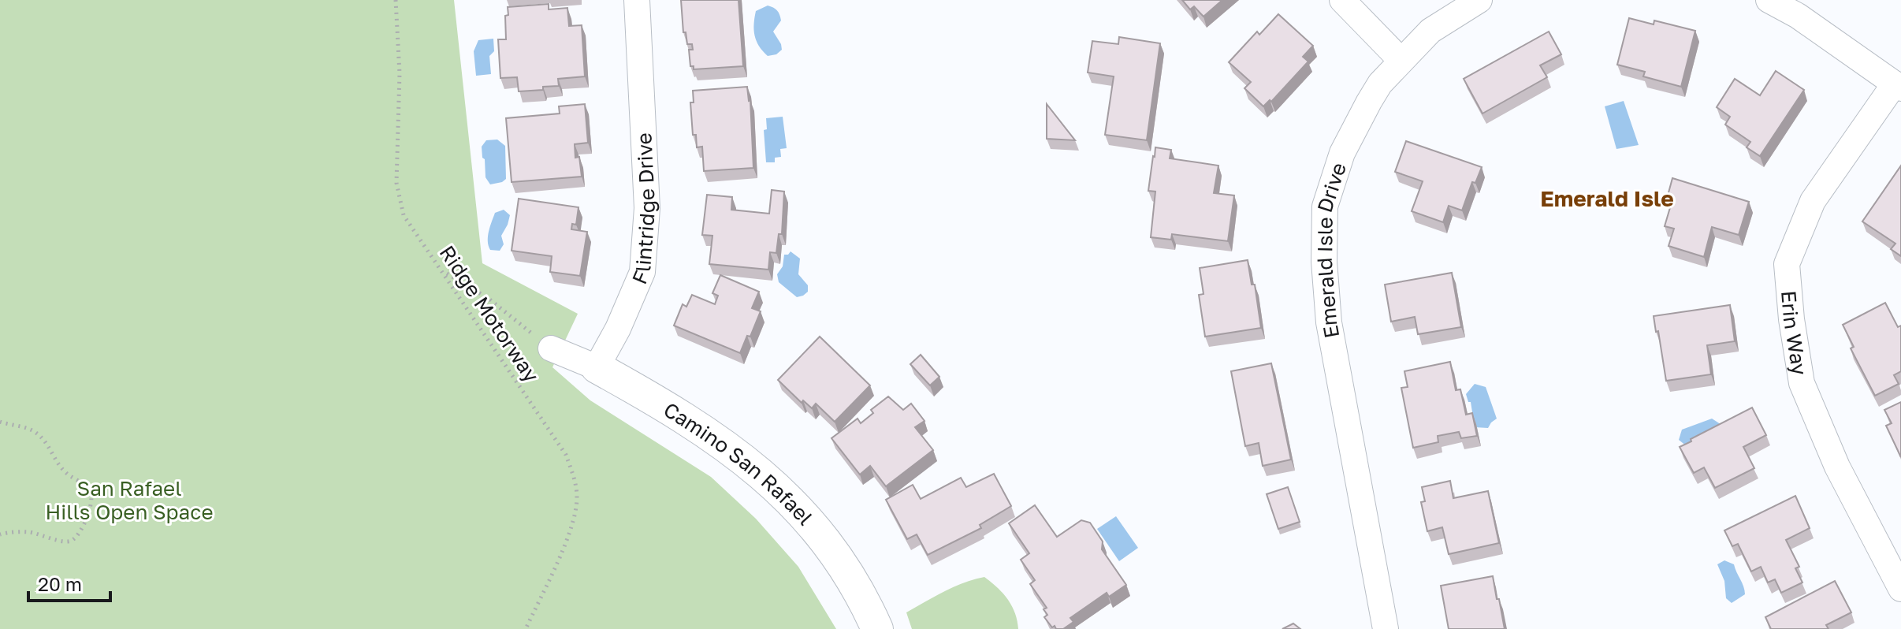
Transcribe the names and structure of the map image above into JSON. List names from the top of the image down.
{
  "streets": {
    "street": [
      "Flintridge Drive",
      "Emerald Isle Drive",
      "Erin Way",
      "Camino San Rafael"
    ],
    "path": ["Ridge Motorway"]
  },
  "crossings": [
    ["Flintridge Drive", "Camino San Rafael"]
  ],
  "districts": ["Emerald Isle"],
  "parks": ["San Rafael Hills Open Space"],
  "scale_bar": "20 m"
}
